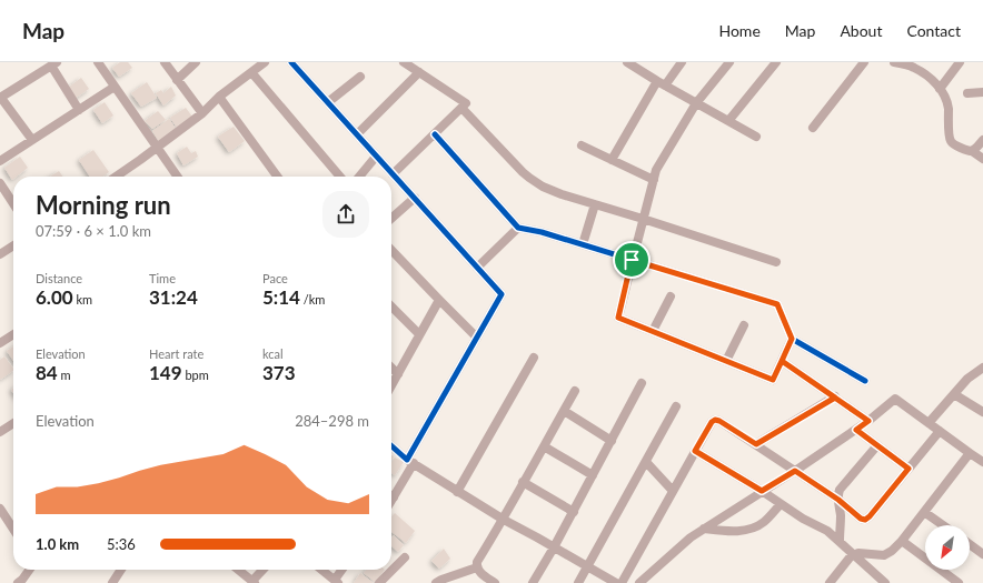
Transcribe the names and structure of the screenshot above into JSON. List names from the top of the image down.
{
  "north": "bottom left",
  "page": {
    "header": "Map",
    "nav": [
      "Home",
      "Map",
      "About",
      "Contact"
    ],
    "heading": ["Morning run", "07:59 · 6 × 1.0 km"],
    "stats": [
      ["Distance", "6.00 km"],
      ["Time", "31:24"],
      ["Pace", "5:14 /km"],
      ["Elevation", "84 m"],
      ["Heart rate", "149 bpm"],
      ["kcal", "373"]
    ],
    "chart": ["Elevation", "284–298 m"],
    "list": [
      {
        "name": "1.0 km",
        "note": "5:36"
      }
    ]
  }
}
